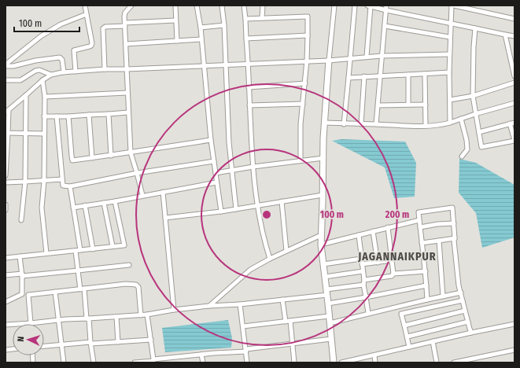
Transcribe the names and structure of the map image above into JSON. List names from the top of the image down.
{
  "districts": ["JAGANNAIKPUR"],
  "scale_bar": "100 m",
  "north": "left",
  "rings": ["100 m", "200 m"]
}
